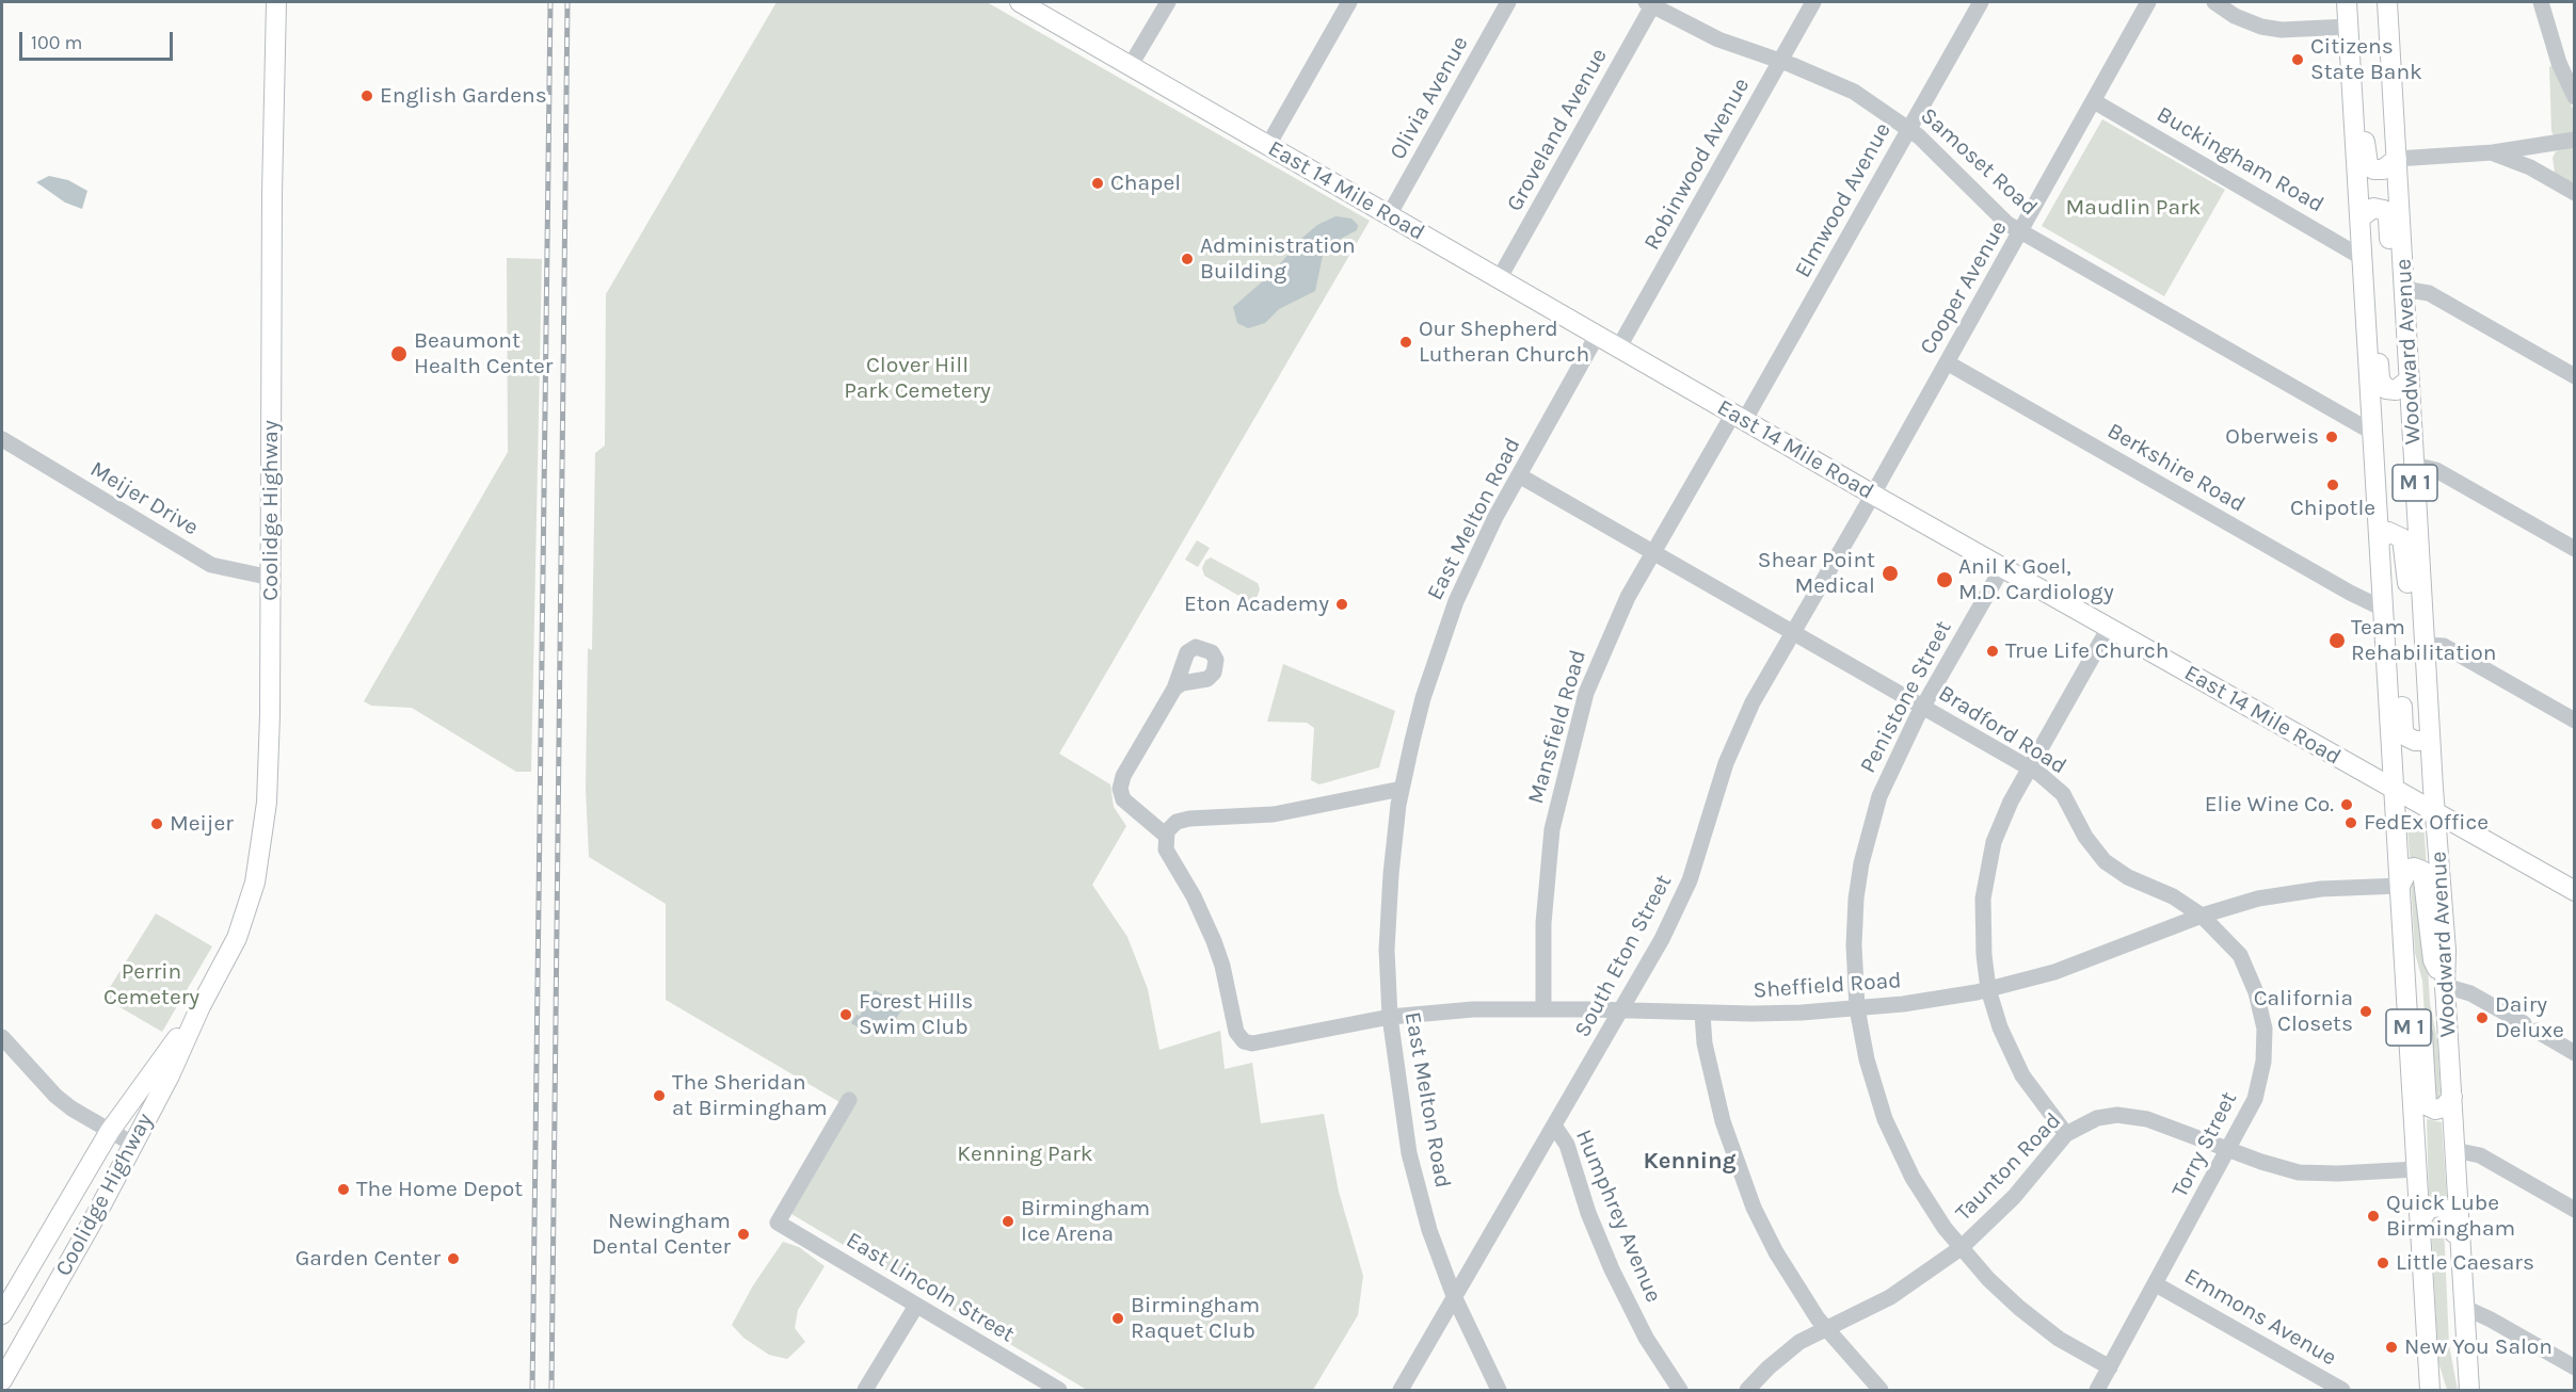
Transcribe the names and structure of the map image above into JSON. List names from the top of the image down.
{
  "streets": {
    "main road": [
      "East 14 Mile Road",
      "Woodward Avenue",
      "M 1",
      "Coolidge Highway"
    ],
    "street": [
      "Olivia Avenue",
      "Groveland Avenue",
      "Buckingham Road",
      "Samoset Road",
      "Robinwood Avenue",
      "Elmwood Avenue",
      "Cooper Avenue",
      "Berkshire Road",
      "Meijer Drive",
      "East Melton Road",
      "Penistone Street",
      "Mansfield Road",
      "Bradford Road",
      "South Eton Street",
      "Sheffield Road",
      "Torry Street",
      "Taunton Road",
      "Humphrey Avenue",
      "East Lincoln Street",
      "Emmons Avenue"
    ]
  },
  "crossings": [
    ["Olivia Avenue", "East 14 Mile Road"],
    ["Groveland Avenue", "Samoset Road"],
    ["Groveland Avenue", "East 14 Mile Road"],
    ["Buckingham Road", "Cooper Avenue"],
    ["Buckingham Road", "Woodward Avenue"],
    ["Samoset Road", "Robinwood Avenue"],
    ["Samoset Road", "Elmwood Avenue"],
    ["Samoset Road", "Cooper Avenue"],
    ["Samoset Road", "Woodward Avenue"],
    ["Robinwood Avenue", "East 14 Mile Road"],
    ["East 14 Mile Road", "Elmwood Avenue"],
    ["East 14 Mile Road", "Cooper Avenue"],
    ["East 14 Mile Road", "Woodward Avenue"],
    ["East 14 Mile Road", "East Melton Road"],
    ["East 14 Mile Road", "Penistone Street"],
    ["East 14 Mile Road", "Mansfield Road"],
    ["East 14 Mile Road", "South Eton Street"],
    ["Elmwood Avenue", "Mansfield Road"],
    ["Cooper Avenue", "Berkshire Road"],
    ["Cooper Avenue", "South Eton Street"],
    ["Woodward Avenue", "Berkshire Road"],
    ["Woodward Avenue", "Sheffield Road"],
    ["Woodward Avenue", "Taunton Road"],
    ["Meijer Drive", "Coolidge Highway"],
    ["East Melton Road", "Bradford Road"],
    ["East Melton Road", "South Eton Street"],
    ["East Melton Road", "Sheffield Road"],
    ["Penistone Street", "Bradford Road"],
    ["Penistone Street", "Sheffield Road"],
    ["Penistone Street", "Torry Street"],
    ["Penistone Street", "Taunton Road"],
    ["Mansfield Road", "Bradford Road"],
    ["Mansfield Road", "Sheffield Road"],
    ["Bradford Road", "South Eton Street"],
    ["Bradford Road", "Sheffield Road"],
    ["Bradford Road", "Torry Street"],
    ["South Eton Street", "Sheffield Road"],
    ["South Eton Street", "Humphrey Avenue"],
    ["Sheffield Road", "Torry Street"],
    ["Torry Street", "Taunton Road"],
    ["Torry Street", "Emmons Avenue"]
  ],
  "districts": ["Kenning"],
  "parks": [
    "Maudlin Park",
    "Clover Hill Park Cemetery",
    "Perrin Cemetery",
    "Kenning Park"
  ],
  "places": [
    "Citizens State Bank",
    "English Gardens",
    "Chapel",
    "Administration Building",
    "Our Shepherd Lutheran Church",
    "Beaumont Health Center",
    "Oberweis",
    "Chipotle",
    "Shear Point Medical",
    "Anil K Goel, M.D. Cardiology",
    "Eton Academy",
    "Team Rehabilitation",
    "True Life Church",
    "Elie Wine Co.",
    "FedEx Office",
    "Meijer",
    "California Closets",
    "Forest Hills Swim Club",
    "Dairy Deluxe",
    "The Sheridan at Birmingham",
    "The Home Depot",
    "Quick Lube Birmingham",
    "Birmingham Ice Arena",
    "Newingham Dental Center",
    "Garden Center",
    "Little Caesars",
    "Birmingham Raquet Club",
    "New You Salon"
  ],
  "scale_bar": "100 m"
}
